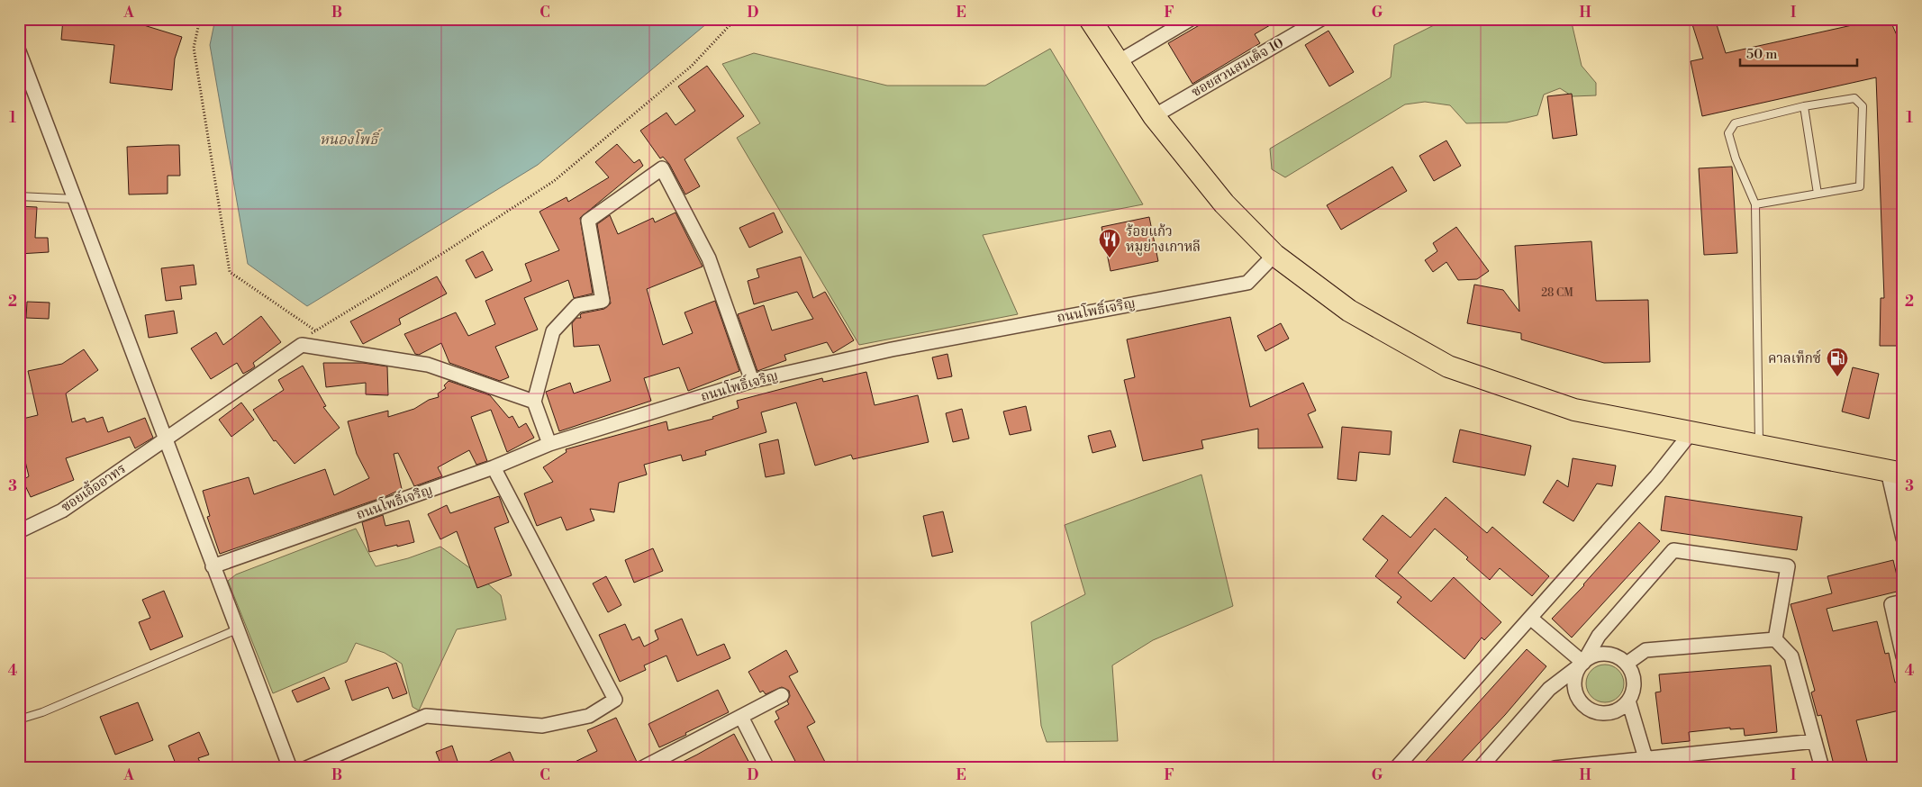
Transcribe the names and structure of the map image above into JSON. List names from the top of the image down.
{
  "streets": {
    "street": ["ซอยสวนสมเด็จ 10", "ถนนโพธิ์เจริญ", "ซอยเอื้ออาทร"]
  },
  "water": ["หนองโพธิ์"],
  "places": {
    "restaurant": ["ร้อยแก้ว หมูย่างเกาหลี"],
    "fuel station": ["คาลเท็กซ์"]
  },
  "house_numbers": ["28 CM"],
  "scale_bar": "50 m",
  "grid": {
    "columns": [
      "A",
      "B",
      "C",
      "D",
      "E",
      "F",
      "G",
      "H",
      "I"
    ],
    "rows": [
      "1",
      "2",
      "3",
      "4"
    ]
  }
}
